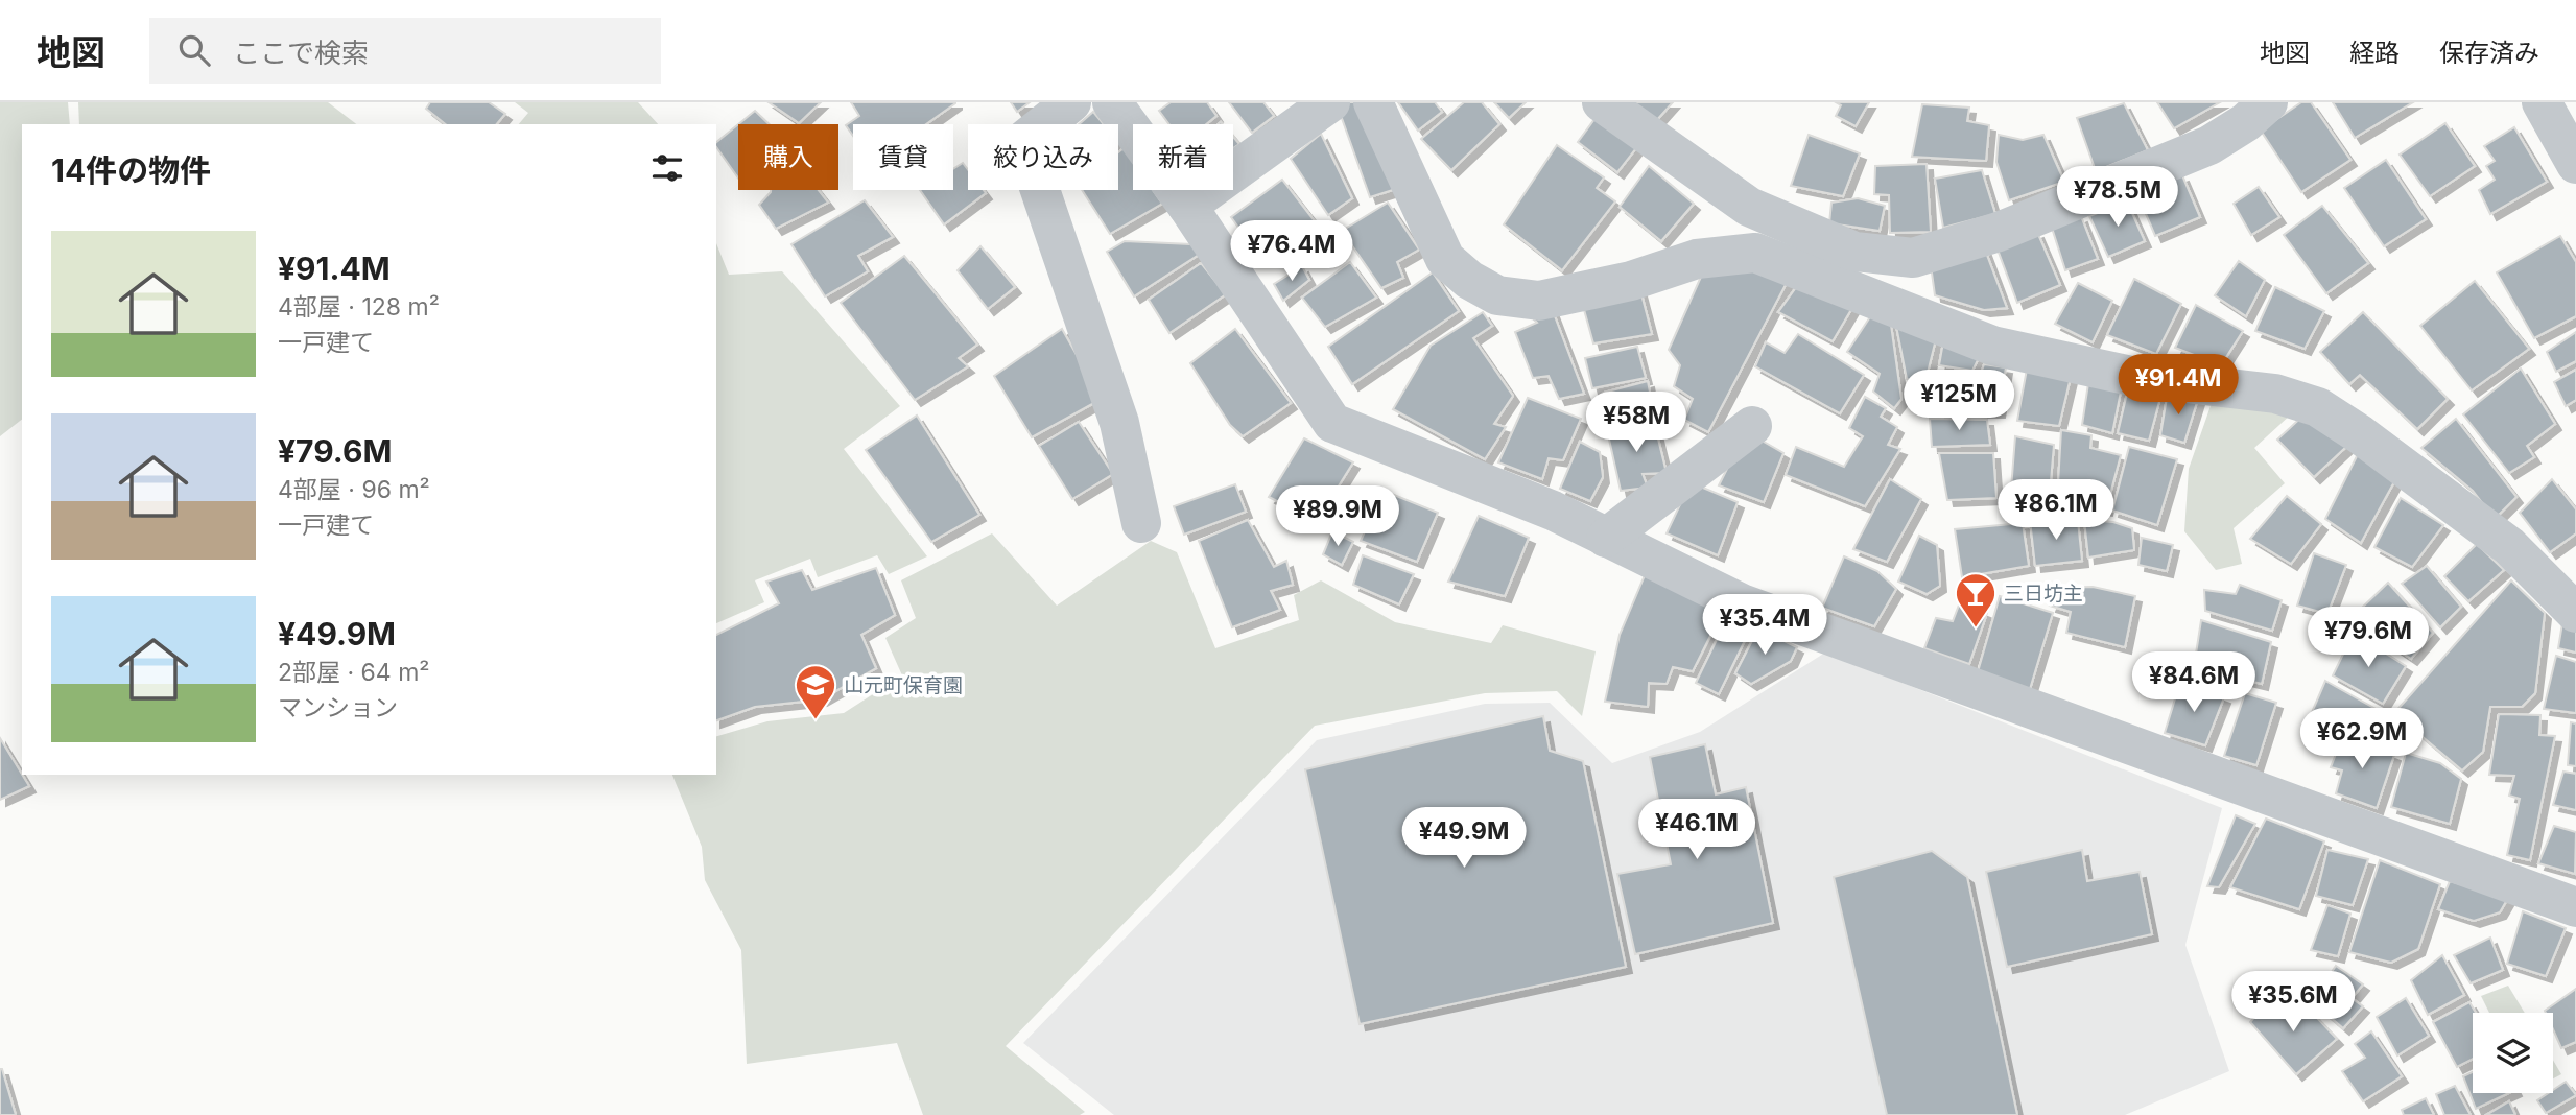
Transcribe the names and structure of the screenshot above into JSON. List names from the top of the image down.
{
  "places": {
    "bar": ["三日坊主"],
    "school or university": ["山元町保育園"]
  },
  "page": {
    "header": "地図",
    "search": "ここで検索",
    "nav": ["地図", "経路", "保存済み"],
    "chip": [
      "購入",
      "賃貸",
      "絞り込み",
      "新着"
    ],
    "heading": "14件の物件",
    "price": [
      "¥78.5M",
      "¥76.4M",
      "¥91.4M",
      "¥125M",
      "¥58M",
      "¥86.1M",
      "¥89.9M",
      "¥35.4M",
      "¥79.6M",
      "¥84.6M",
      "¥62.9M",
      "¥46.1M",
      "¥49.9M",
      "¥35.6M"
    ],
    "list": [
      {
        "name": "¥91.4M",
        "note": "4部屋 · 128 m² · 一戸建て"
      },
      {
        "name": "¥79.6M",
        "note": "4部屋 · 96 m² · 一戸建て"
      },
      {
        "name": "¥49.9M",
        "note": "2部屋 · 64 m² · マンション"
      }
    ]
  }
}
